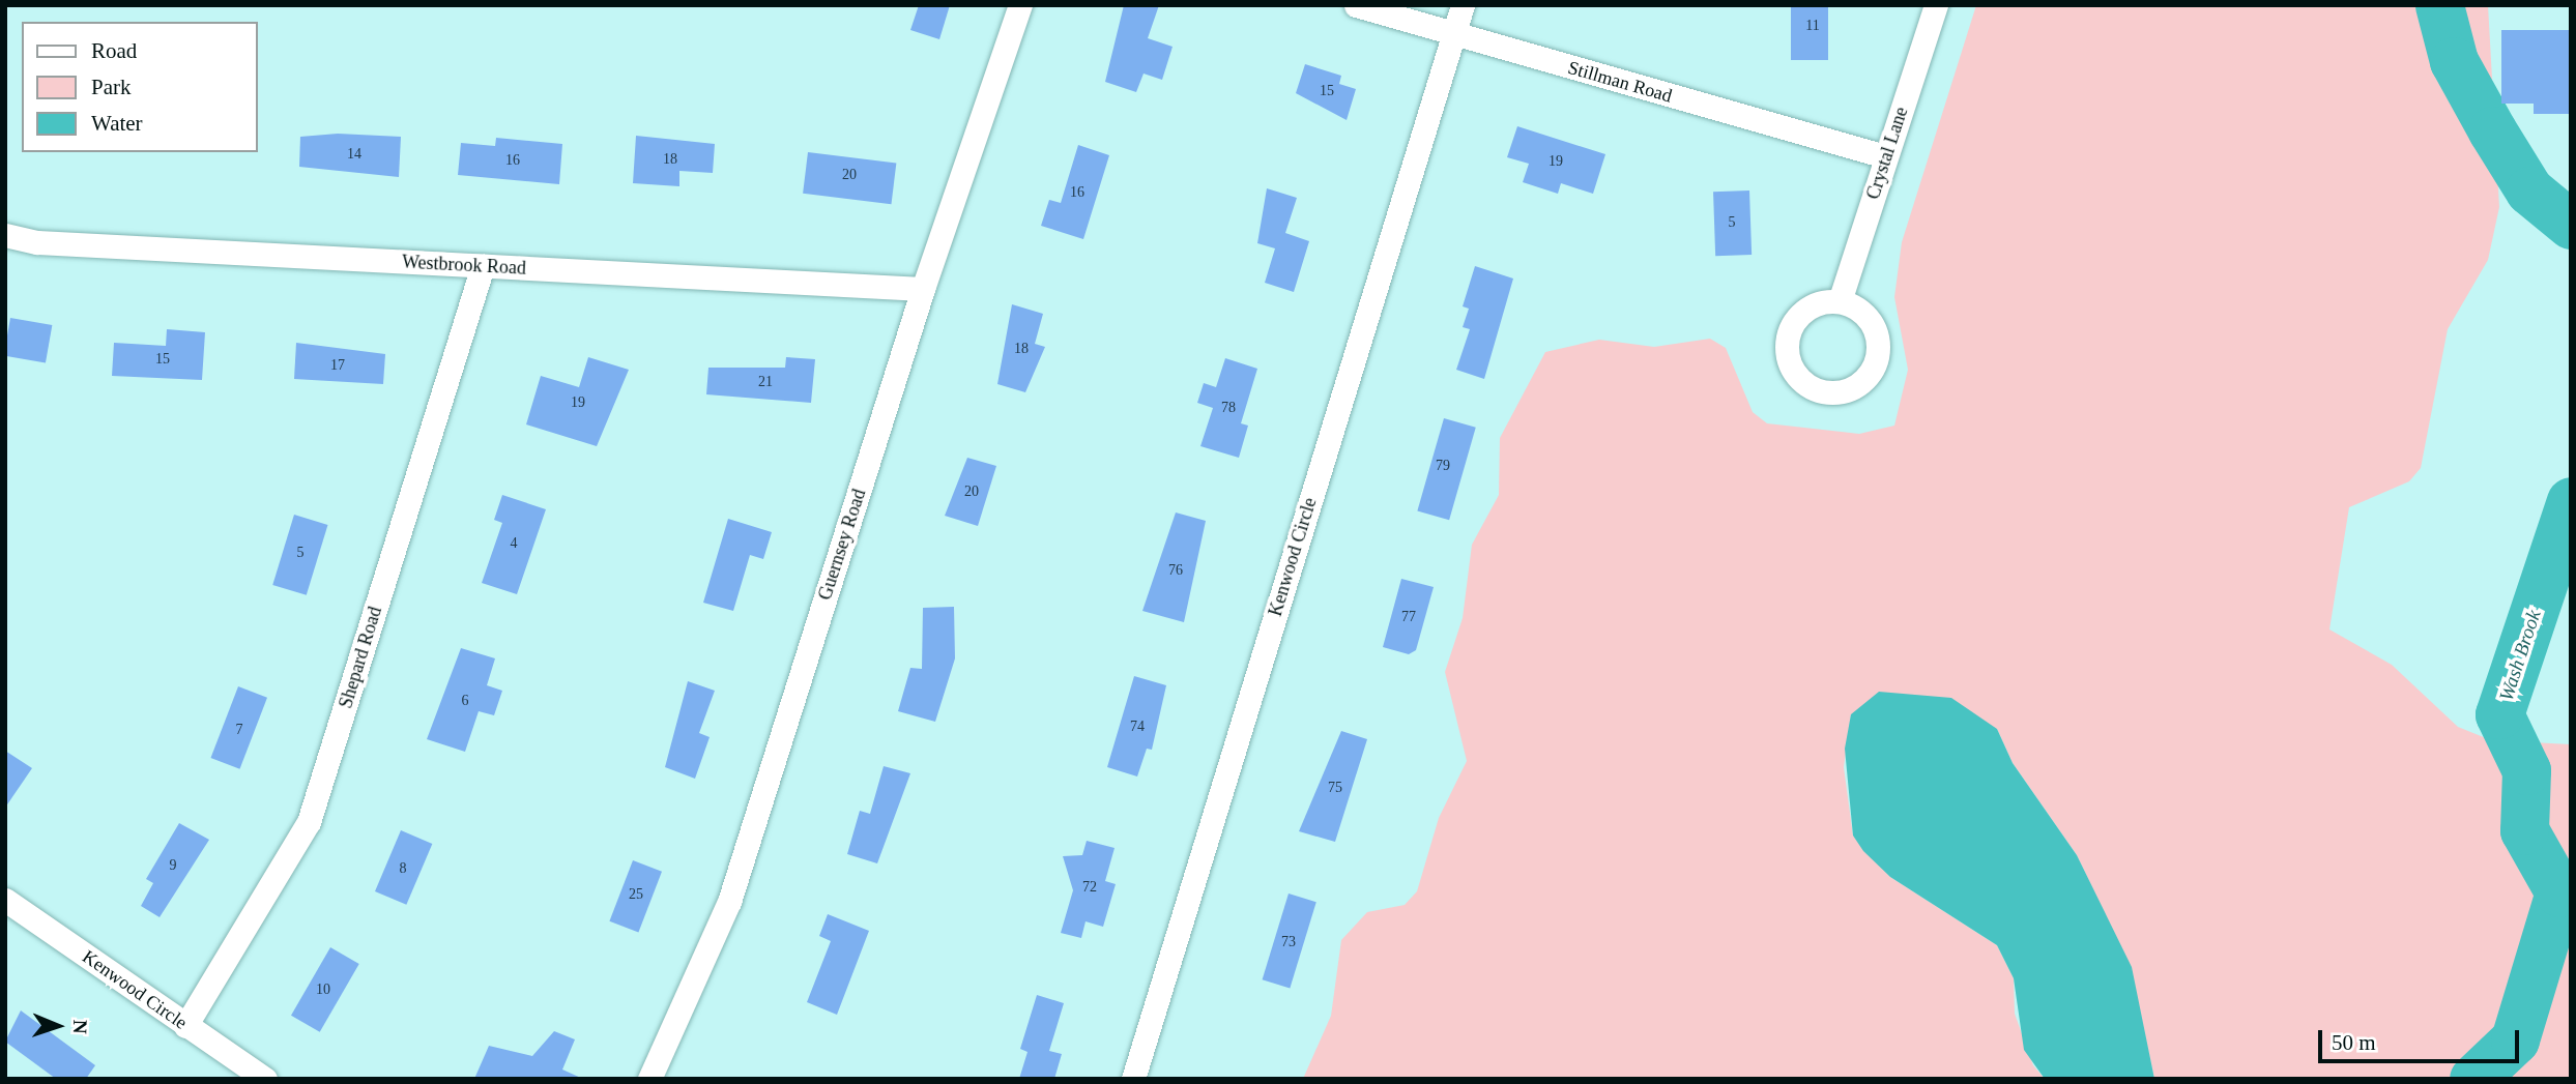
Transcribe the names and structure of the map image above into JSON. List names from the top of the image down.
{
  "streets": {
    "street": [
      "Stillman Road",
      "Crystal Lane",
      "Westbrook Road",
      "Guernsey Road",
      "Kenwood Circle",
      "Shepard Road"
    ]
  },
  "crossings": [
    ["Stillman Road", "Crystal Lane"],
    ["Stillman Road", "Kenwood Circle"],
    ["Westbrook Road", "Guernsey Road"],
    ["Westbrook Road", "Shepard Road"],
    ["Kenwood Circle", "Shepard Road"]
  ],
  "water": ["Wash Brook"],
  "house_numbers": [
    "11",
    "15",
    "14",
    "18",
    "16",
    "19",
    "20",
    "16",
    "5",
    "18",
    "15",
    "17",
    "21",
    "19",
    "78",
    "79",
    "20",
    "4",
    "5",
    "76",
    "77",
    "6",
    "74",
    "7",
    "75",
    "9",
    "8",
    "72",
    "25",
    "73",
    "10"
  ],
  "legend": ["Road", "Park", "Water"],
  "scale_bar": "50 m",
  "north": "right"
}
